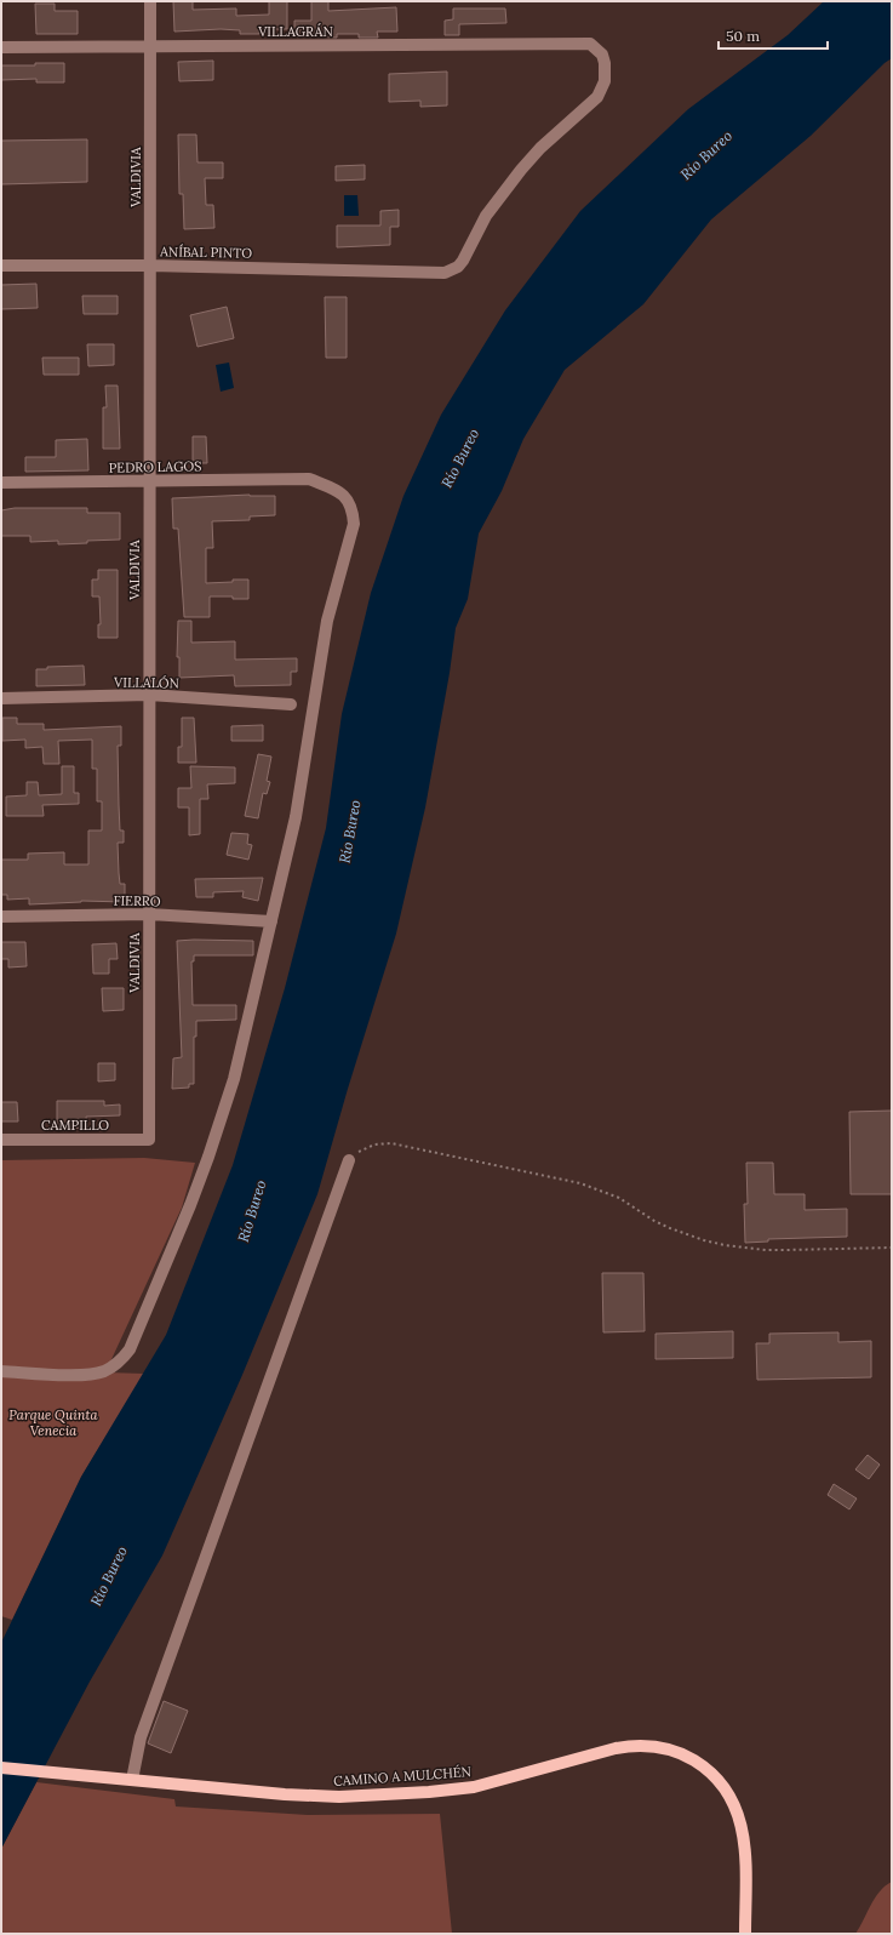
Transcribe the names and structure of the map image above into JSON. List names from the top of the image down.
{
  "streets": {
    "main road": ["CAMINO A MULCHÉN"],
    "street": [
      "VILLAGRÁN",
      "VALDIVIA",
      "ANÍBAL PINTO",
      "PEDRO LAGOS",
      "VILLALÓN",
      "FIERRO",
      "CAMPILLO"
    ]
  },
  "crossings": [
    ["VILLAGRÁN", "VALDIVIA"],
    ["VILLAGRÁN", "ANÍBAL PINTO"],
    ["VALDIVIA", "ANÍBAL PINTO"],
    ["VALDIVIA", "PEDRO LAGOS"],
    ["VALDIVIA", "VILLALÓN"],
    ["VALDIVIA", "FIERRO"],
    ["VALDIVIA", "CAMPILLO"],
    ["PEDRO LAGOS", "FIERRO"]
  ],
  "water": ["Río Bureo"],
  "parks": ["Parque Quinta Venecia"],
  "scale_bar": "50 m"
}
